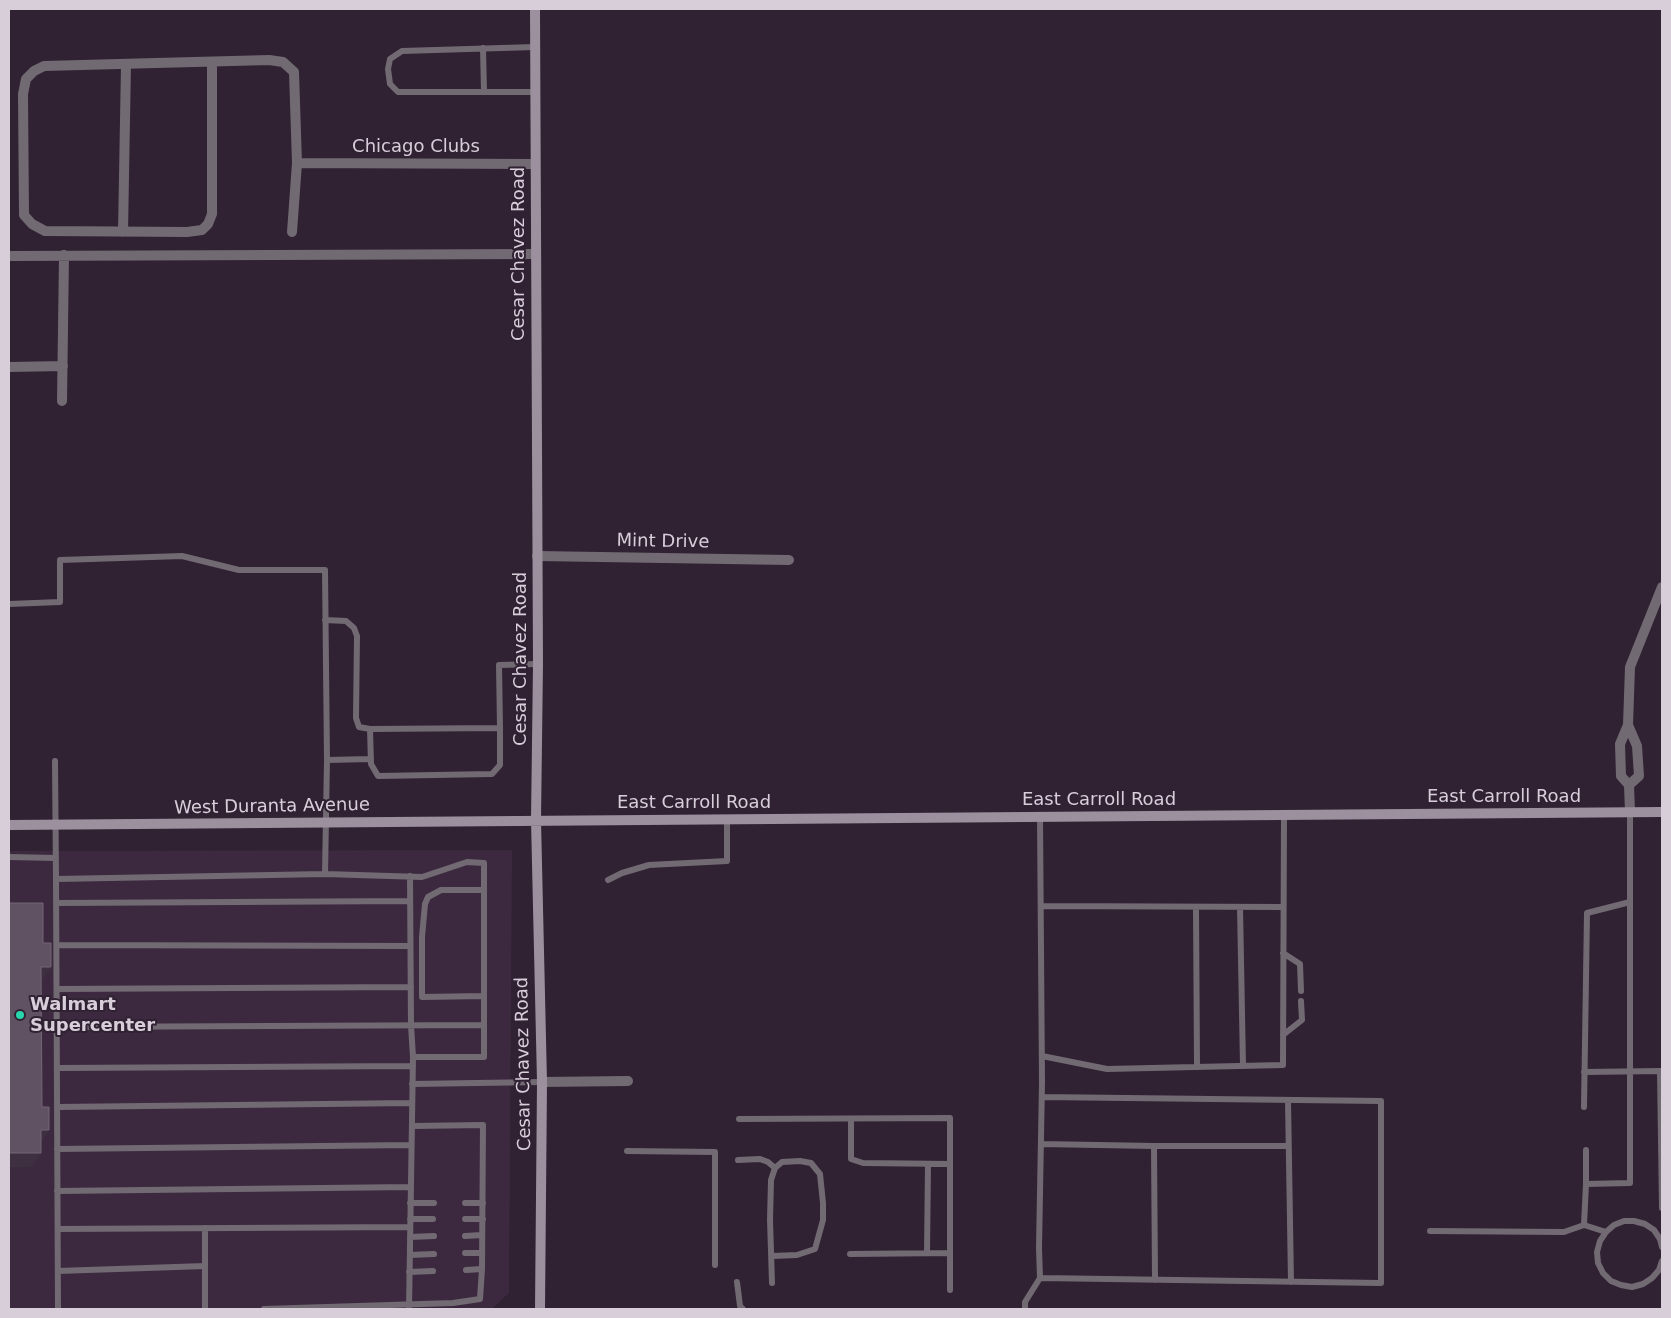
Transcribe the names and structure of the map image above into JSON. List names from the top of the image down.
{
  "streets": {
    "street": [
      "Chicago Clubs",
      "Cesar Chavez Road",
      "Mint Drive",
      "East Carroll Road",
      "West Duranta Avenue"
    ]
  },
  "crossings": [
    ["Chicago Clubs", "Cesar Chavez Road"],
    ["Cesar Chavez Road", "Mint Drive"],
    ["Cesar Chavez Road", "East Carroll Road"],
    ["Cesar Chavez Road", "West Duranta Avenue"],
    ["East Carroll Road", "West Duranta Avenue"]
  ],
  "places": ["Walmart Supercenter"]
}
